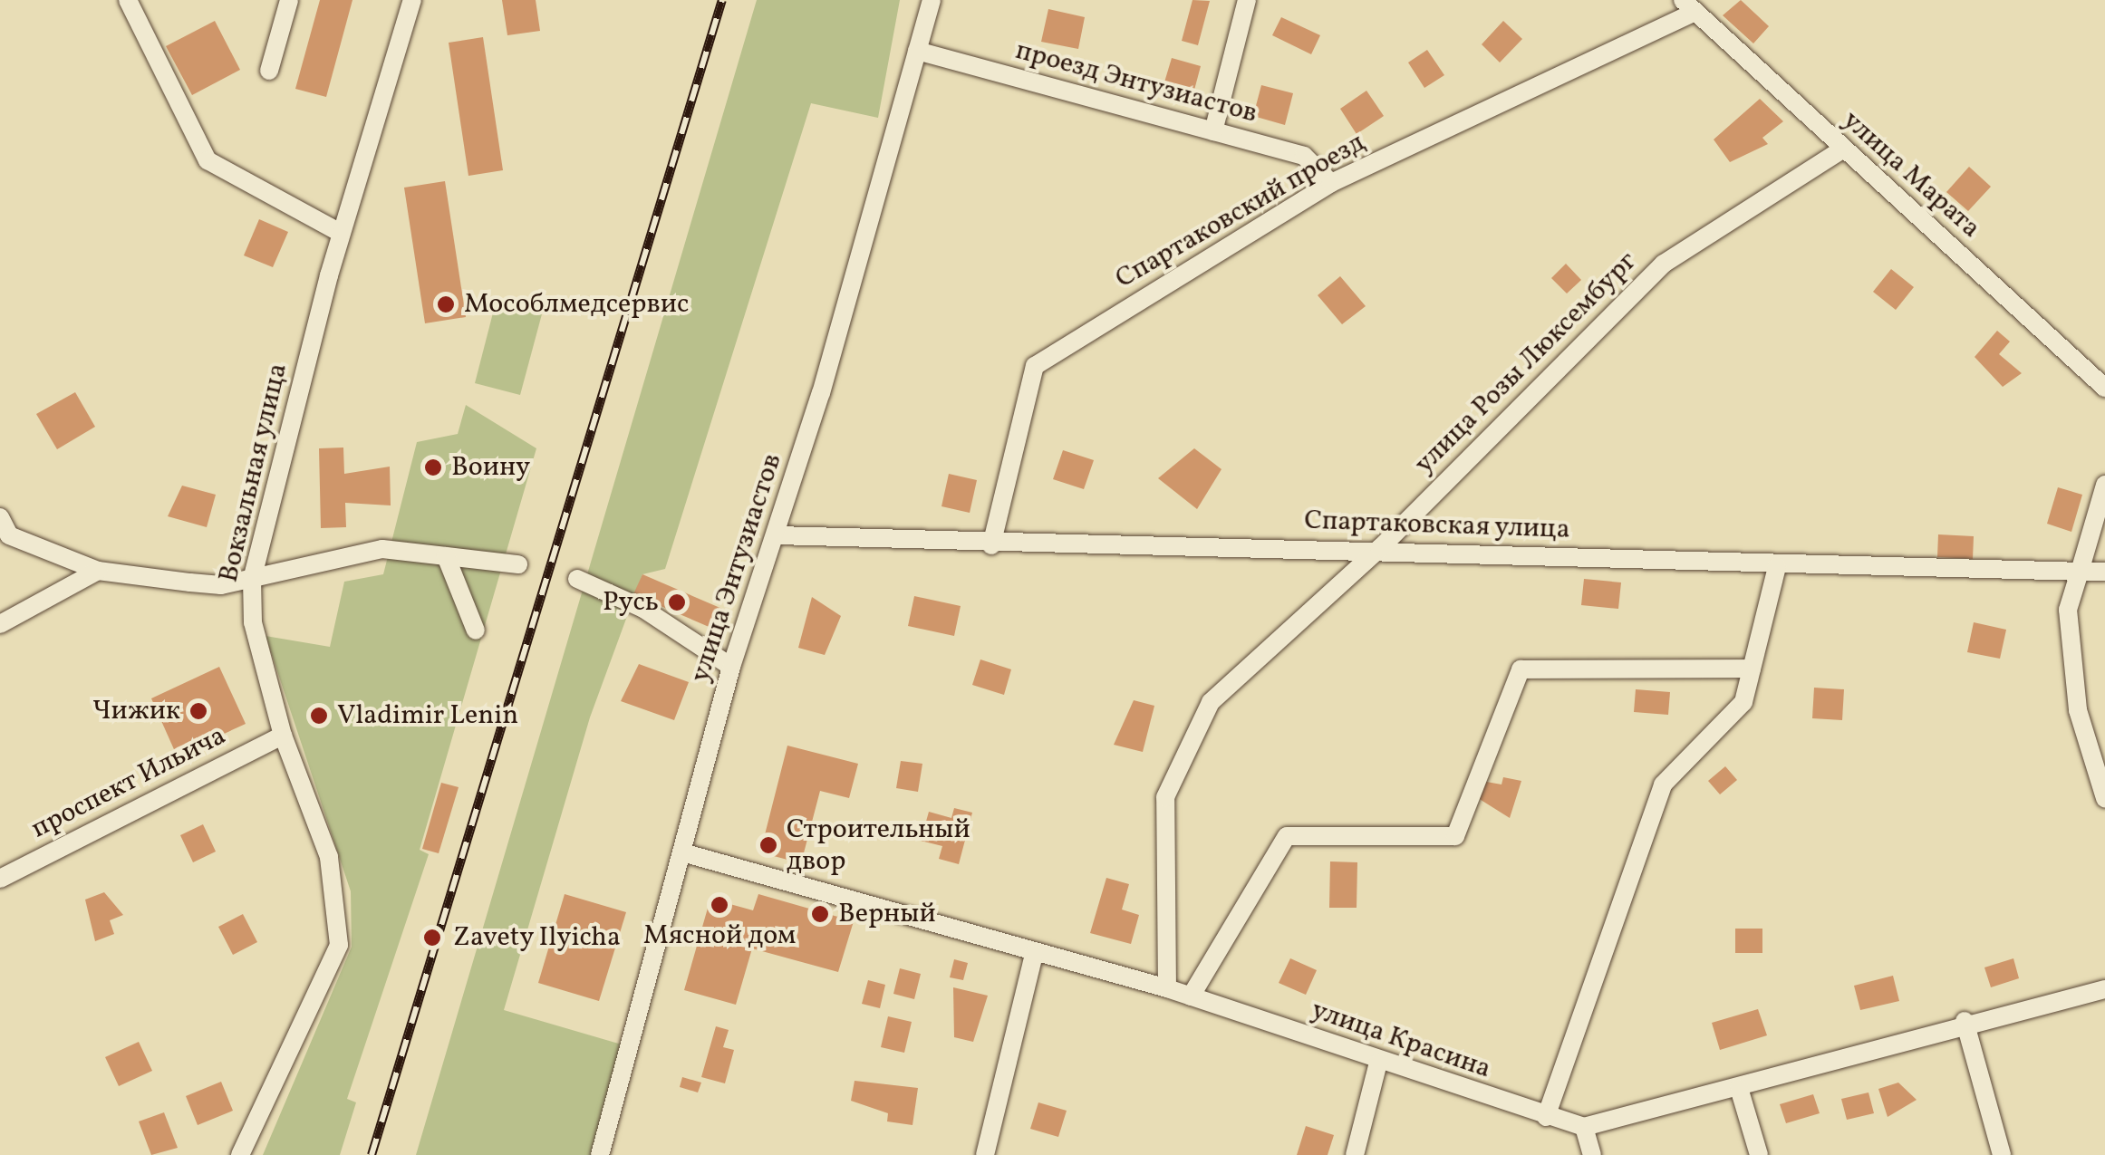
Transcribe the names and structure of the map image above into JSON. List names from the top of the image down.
{
  "streets": {
    "street": [
      "проезд Энтузиастов",
      "улица Марата",
      "Спартаковский проезд",
      "улица Розы Люксембург",
      "Вокзальная улица",
      "Спартаковская улица",
      "улица Энтузиастов",
      "проспект Ильича",
      "улица Красина"
    ]
  },
  "crossings": [
    ["проезд Энтузиастов", "Спартаковский проезд"],
    ["проезд Энтузиастов", "улица Энтузиастов"],
    ["улица Марата", "Спартаковский проезд"],
    ["улица Марата", "улица Розы Люксембург"],
    ["Спартаковский проезд", "Спартаковская улица"],
    ["улица Розы Люксембург", "Спартаковская улица"],
    ["улица Розы Люксембург", "улица Красина"],
    ["Вокзальная улица", "проспект Ильича"],
    ["Спартаковская улица", "улица Энтузиастов"],
    ["улица Энтузиастов", "улица Красина"]
  ],
  "places": [
    "Мособлмедсервис",
    "Воину",
    "Русь",
    "Чижик",
    "Vladimir Lenin",
    "Строительный двор",
    "Мясной дом",
    "Верный",
    "Zavety Ilyicha"
  ]
}
